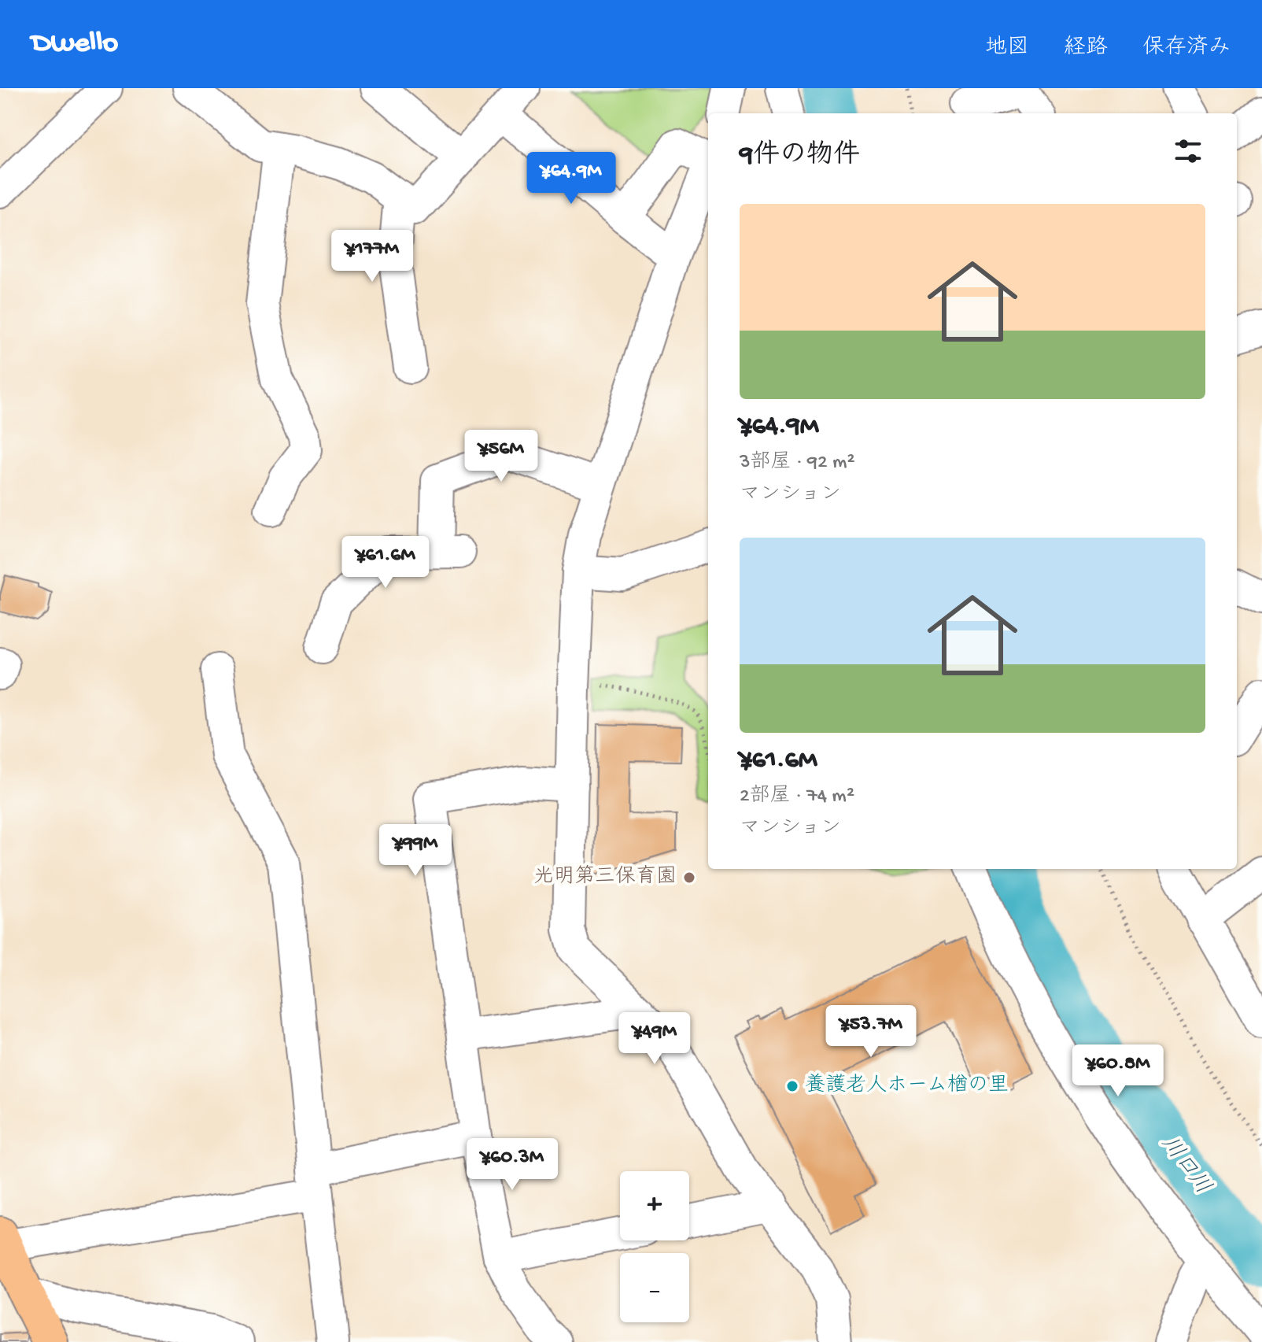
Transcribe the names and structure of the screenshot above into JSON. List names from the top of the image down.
{
  "water": ["川口川"],
  "places": ["光明第三保育園", "養護老人ホーム楢の里"],
  "page": {
    "header": "Dwello",
    "nav": ["地図", "経路", "保存済み"],
    "heading": "9件の物件",
    "price": [
      "¥64.9M",
      "¥177M",
      "¥56M",
      "¥61.6M",
      "¥99M",
      "¥53.7M",
      "¥49M",
      "¥60.8M",
      "¥60.3M"
    ],
    "list": [
      {
        "name": "¥64.9M",
        "note": "3部屋 · 92 m² · マンション"
      },
      {
        "name": "¥61.6M",
        "note": "2部屋 · 74 m² · マンション"
      }
    ],
    "map_buttons": ["+", "−"]
  }
}
